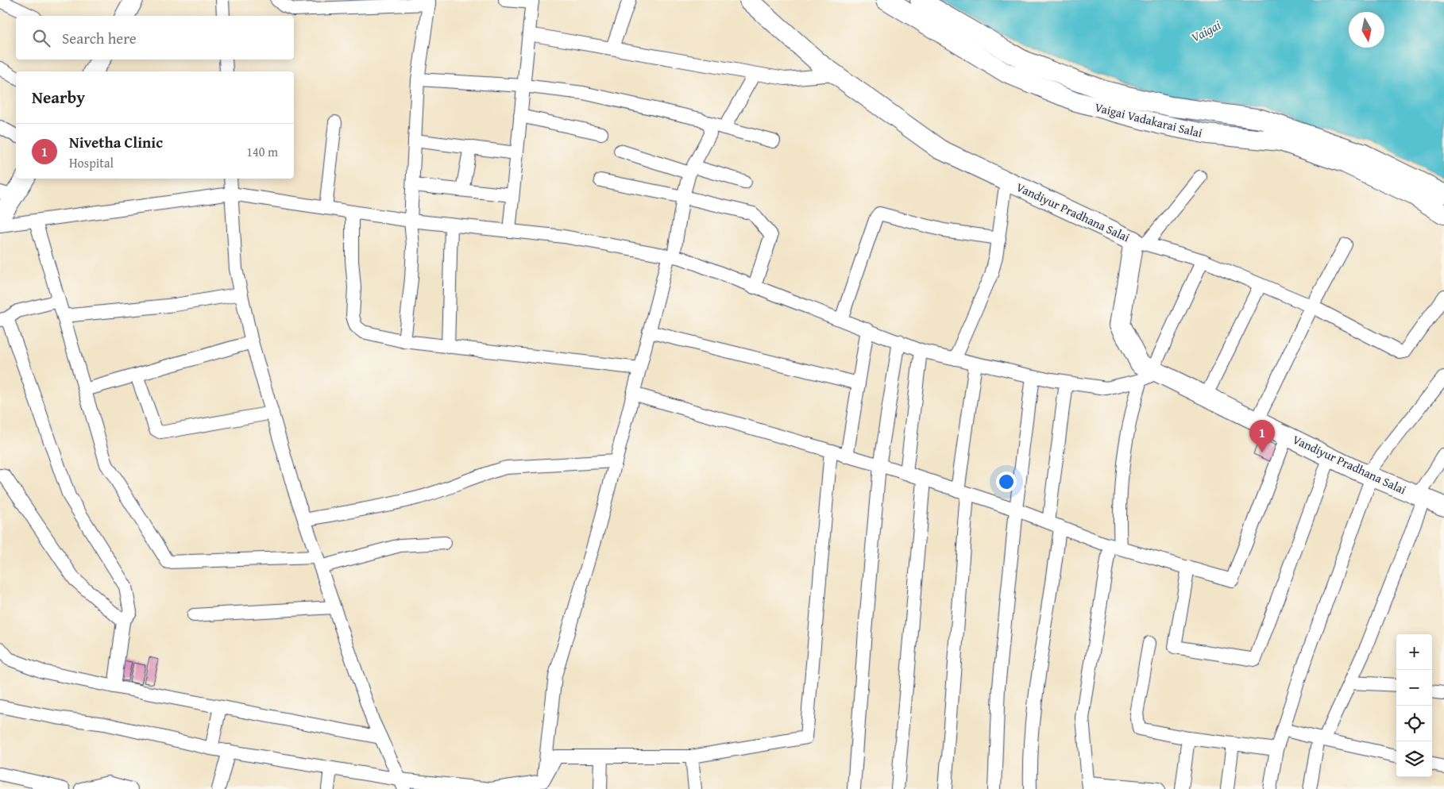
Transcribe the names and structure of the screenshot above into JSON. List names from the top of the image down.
{
  "streets": {
    "street": ["Vaigai Vadakarai Salai", "Vandiyur Pradhana Salai"]
  },
  "water": ["Vaigai"],
  "north": "bottom",
  "page": {
    "search": "Search here",
    "heading": "Nearby",
    "list": [
      {
        "mark": "1",
        "name": "Nivetha Clinic",
        "note": "Hospital",
        "value": "140 m"
      }
    ],
    "pins": "1",
    "map_buttons": ["+", "−"]
  }
}
